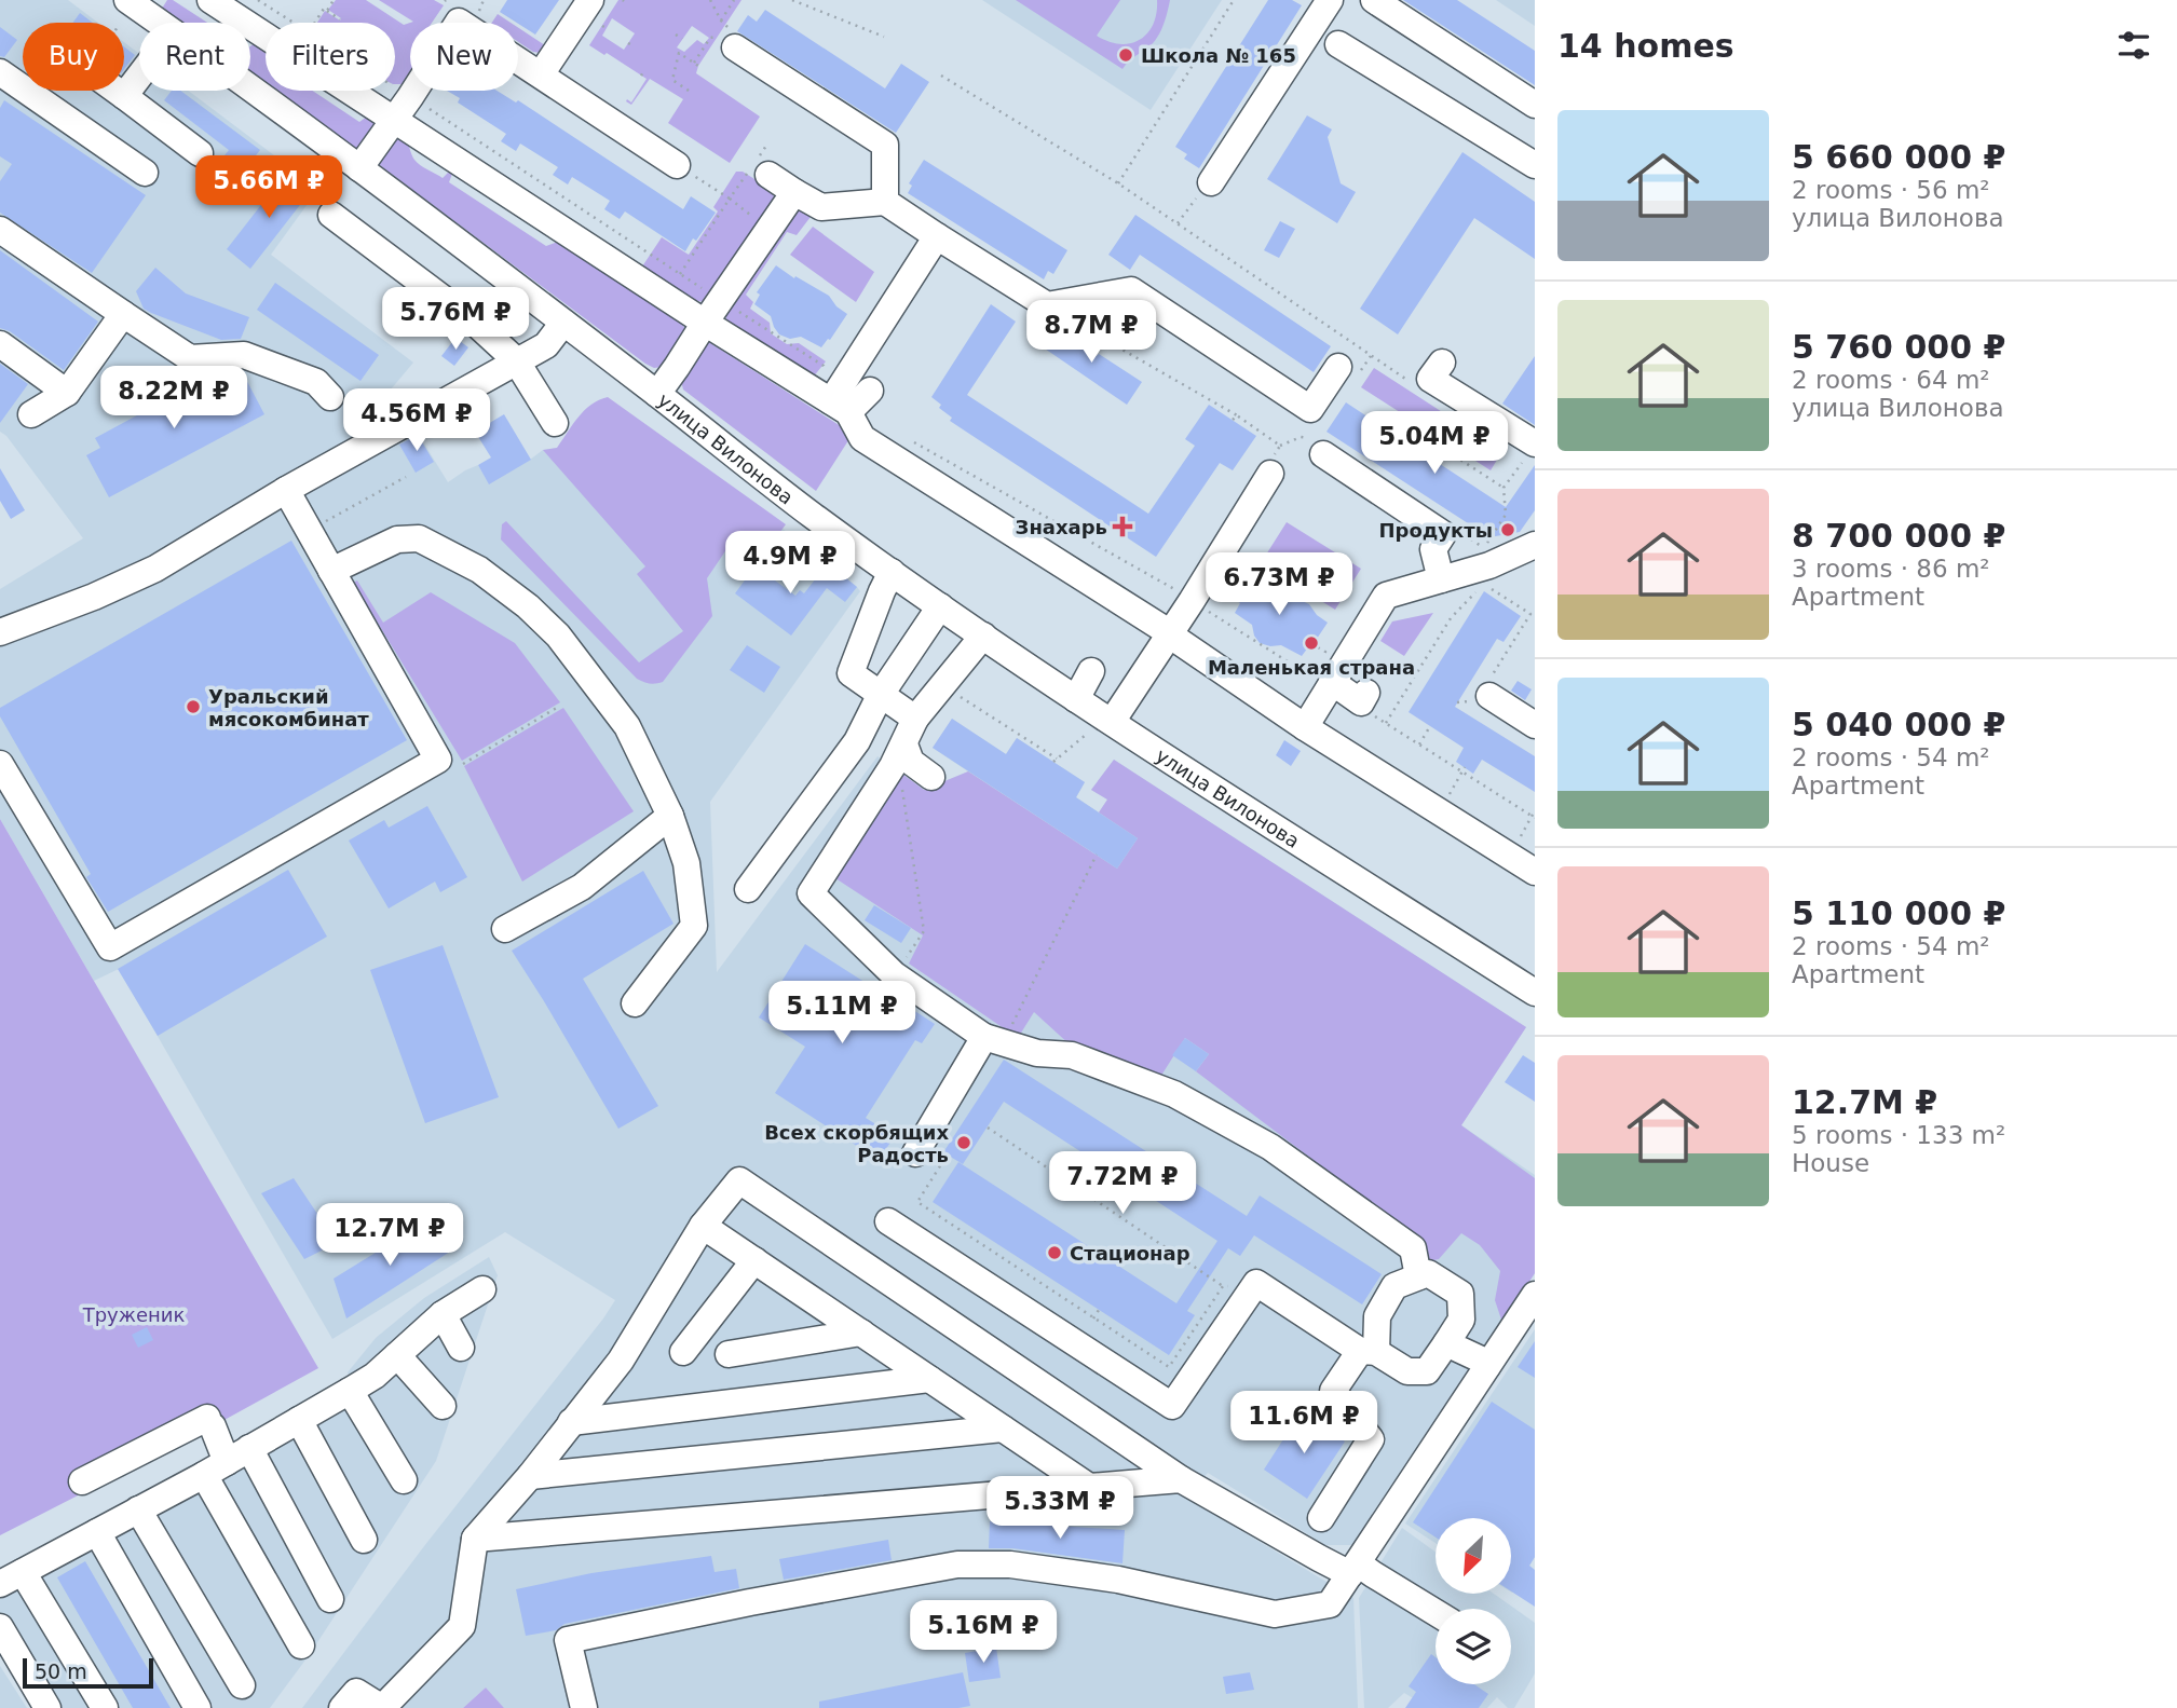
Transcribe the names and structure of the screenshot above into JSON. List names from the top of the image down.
{
  "streets": {
    "street": ["улица Вилонова"]
  },
  "parks": ["Труженик"],
  "places": {
    "other": [
      "Школа № 165",
      "Продукты",
      "Маленькая страна",
      "Уральский мясокомбинат",
      "Всех скорбящих Радость",
      "Стационар"
    ],
    "health": ["Знахарь"]
  },
  "scale_bar": "50 m",
  "north": "bottom left",
  "page": {
    "heading": "14 homes",
    "chip": [
      "Buy",
      "Rent",
      "Filters",
      "New"
    ],
    "list": [
      {
        "name": "5 660 000 ₽",
        "note": "2 rooms · 56 m² · улица Вилонова"
      },
      {
        "name": "5 760 000 ₽",
        "note": "2 rooms · 64 m² · улица Вилонова"
      },
      {
        "name": "8 700 000 ₽",
        "note": "3 rooms · 86 m² · Apartment"
      },
      {
        "name": "5 040 000 ₽",
        "note": "2 rooms · 54 m² · Apartment"
      },
      {
        "name": "5 110 000 ₽",
        "note": "2 rooms · 54 m² · Apartment"
      },
      {
        "name": "12.7M ₽",
        "note": "5 rooms · 133 m² · House"
      }
    ],
    "price": [
      "5.66M ₽",
      "5.76M ₽",
      "8.7M ₽",
      "8.22M ₽",
      "4.56M ₽",
      "5.04M ₽",
      "4.9M ₽",
      "6.73M ₽",
      "5.11M ₽",
      "7.72M ₽",
      "12.7M ₽",
      "11.6M ₽",
      "5.33M ₽",
      "5.16M ₽"
    ],
    "scale": "50 m"
  }
}
